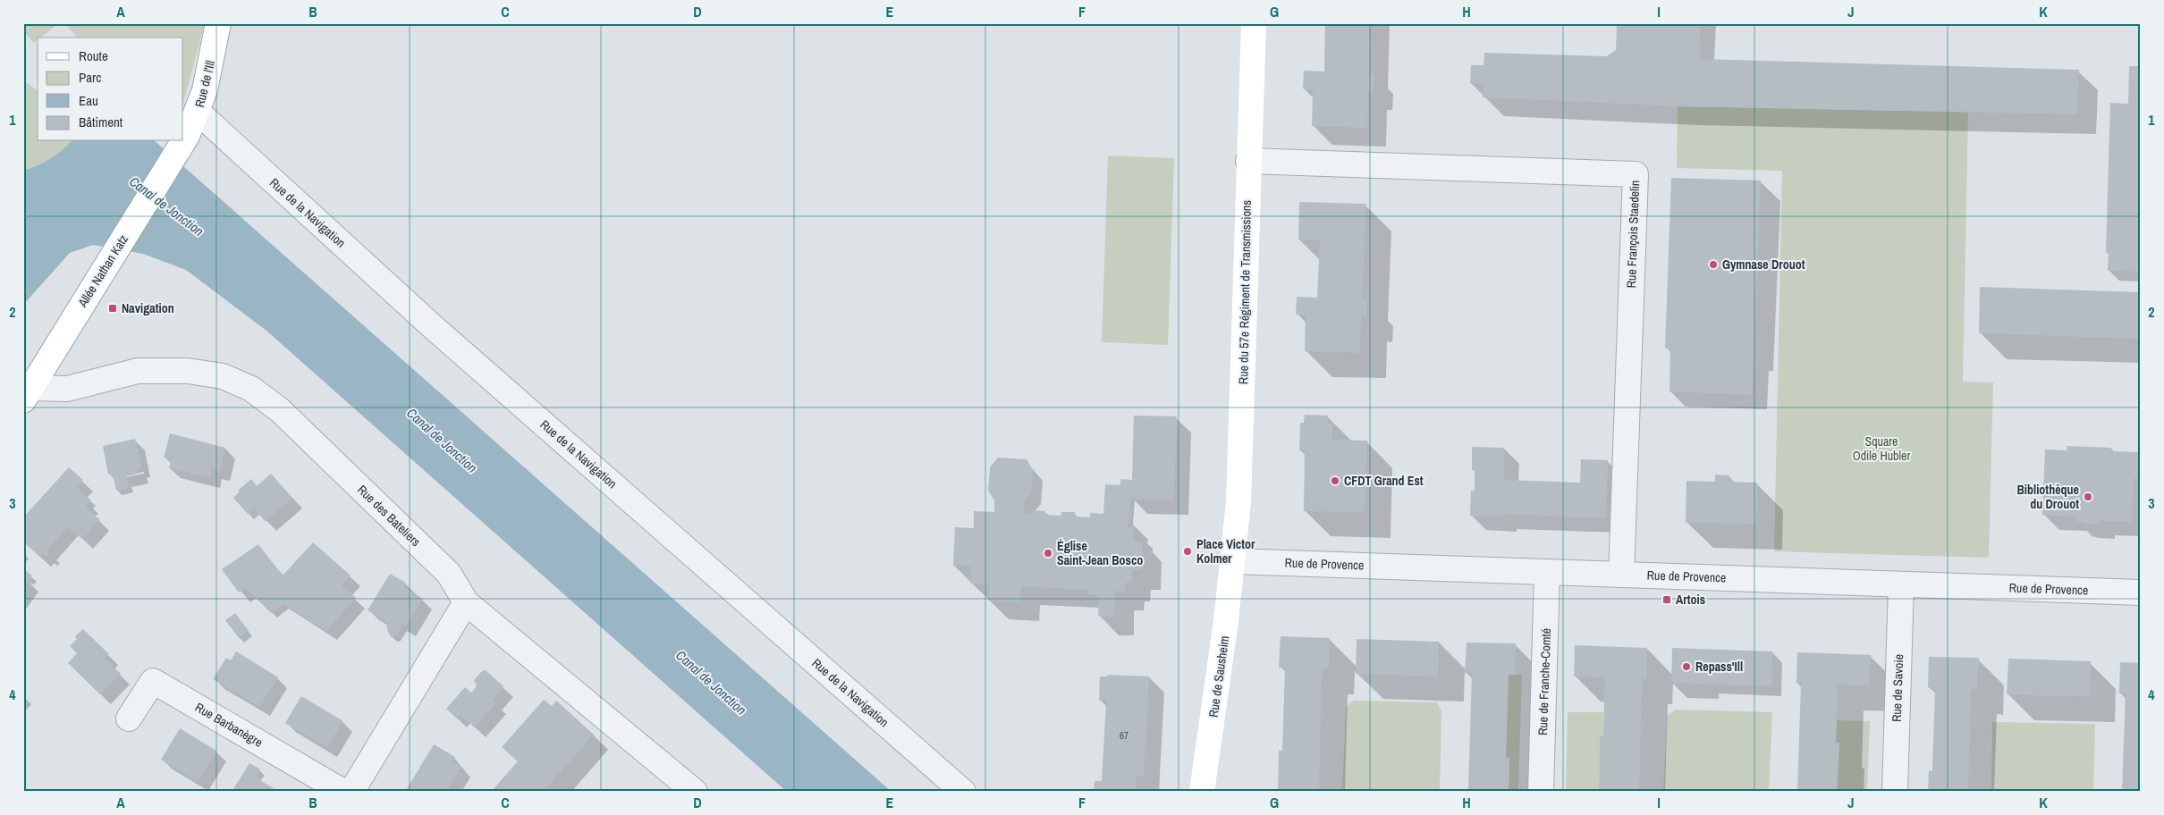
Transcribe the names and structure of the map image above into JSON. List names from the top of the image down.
{
  "streets": {
    "main road": [
      "Rue de l'Ill",
      "Allée Nathan Katz",
      "Rue du 57e Régiment de Transmissions",
      "Rue de Sausheim"
    ],
    "street": [
      "Rue de la Navigation",
      "Rue François Staedelin",
      "Rue des Bateliers",
      "Rue de Provence",
      "Rue de Franche-Comté",
      "Rue de Savoie",
      "Rue Barbanègre"
    ]
  },
  "crossings": [
    ["Rue de l'Ill", "Rue de la Navigation"],
    ["Rue de l'Ill", "Allée Nathan Katz"],
    ["Rue François Staedelin", "Rue du 57e Régiment de Transmissions"],
    ["Rue François Staedelin", "Rue de Provence"],
    ["Allée Nathan Katz", "Rue des Bateliers"],
    ["Rue du 57e Régiment de Transmissions", "Rue de Provence"],
    ["Rue du 57e Régiment de Transmissions", "Rue de Sausheim"],
    ["Rue de Provence", "Rue de Sausheim"],
    ["Rue de Provence", "Rue de Franche-Comté"],
    ["Rue de Provence", "Rue de Savoie"]
  ],
  "water": ["Canal de Jonction"],
  "parks": ["Square Odile Hubler"],
  "places": {
    "other": [
      "Gymnase Drouot",
      "CFDT Grand Est",
      "Bibliothèque du Drouot",
      "Place Victor Kolmer",
      "Église Saint-Jean Bosco",
      "Repass'Ill"
    ],
    "transit": ["Navigation", "Artois"]
  },
  "house_numbers": ["67"],
  "legend": [
    "Route",
    "Parc",
    "Eau",
    "Bâtiment"
  ],
  "grid": {
    "columns": [
      "A",
      "B",
      "C",
      "D",
      "E",
      "F",
      "G",
      "H",
      "I",
      "J",
      "K"
    ],
    "rows": [
      "1",
      "2",
      "3",
      "4"
    ]
  }
}
